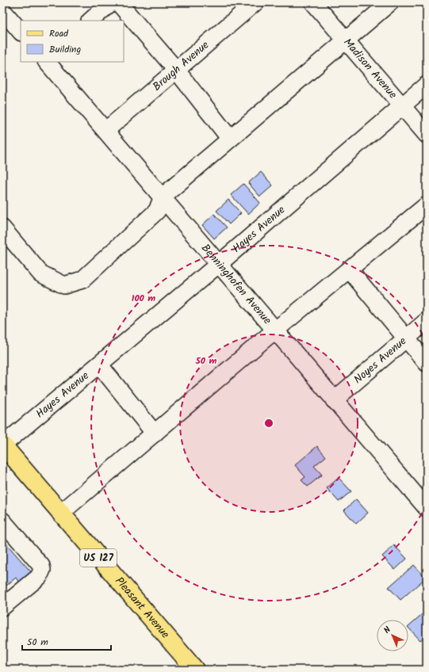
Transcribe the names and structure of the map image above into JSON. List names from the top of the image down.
{
  "streets": {
    "main road": ["US 127", "Pleasant Avenue"],
    "street": [
      "Brough Avenue",
      "Madison Avenue",
      "Hayes Avenue",
      "Benninghofen Avenue",
      "Noyes Avenue"
    ]
  },
  "crossings": [
    ["Brough Avenue", "Benninghofen Avenue"],
    ["Madison Avenue", "Hayes Avenue"],
    ["Hayes Avenue", "Benninghofen Avenue"],
    ["Hayes Avenue", "Pleasant Avenue"],
    ["Benninghofen Avenue", "Noyes Avenue"]
  ],
  "legend": ["Road", "Building"],
  "scale_bar": "50 m",
  "north": "top left",
  "rings": ["100 m", "50 m"]
}
